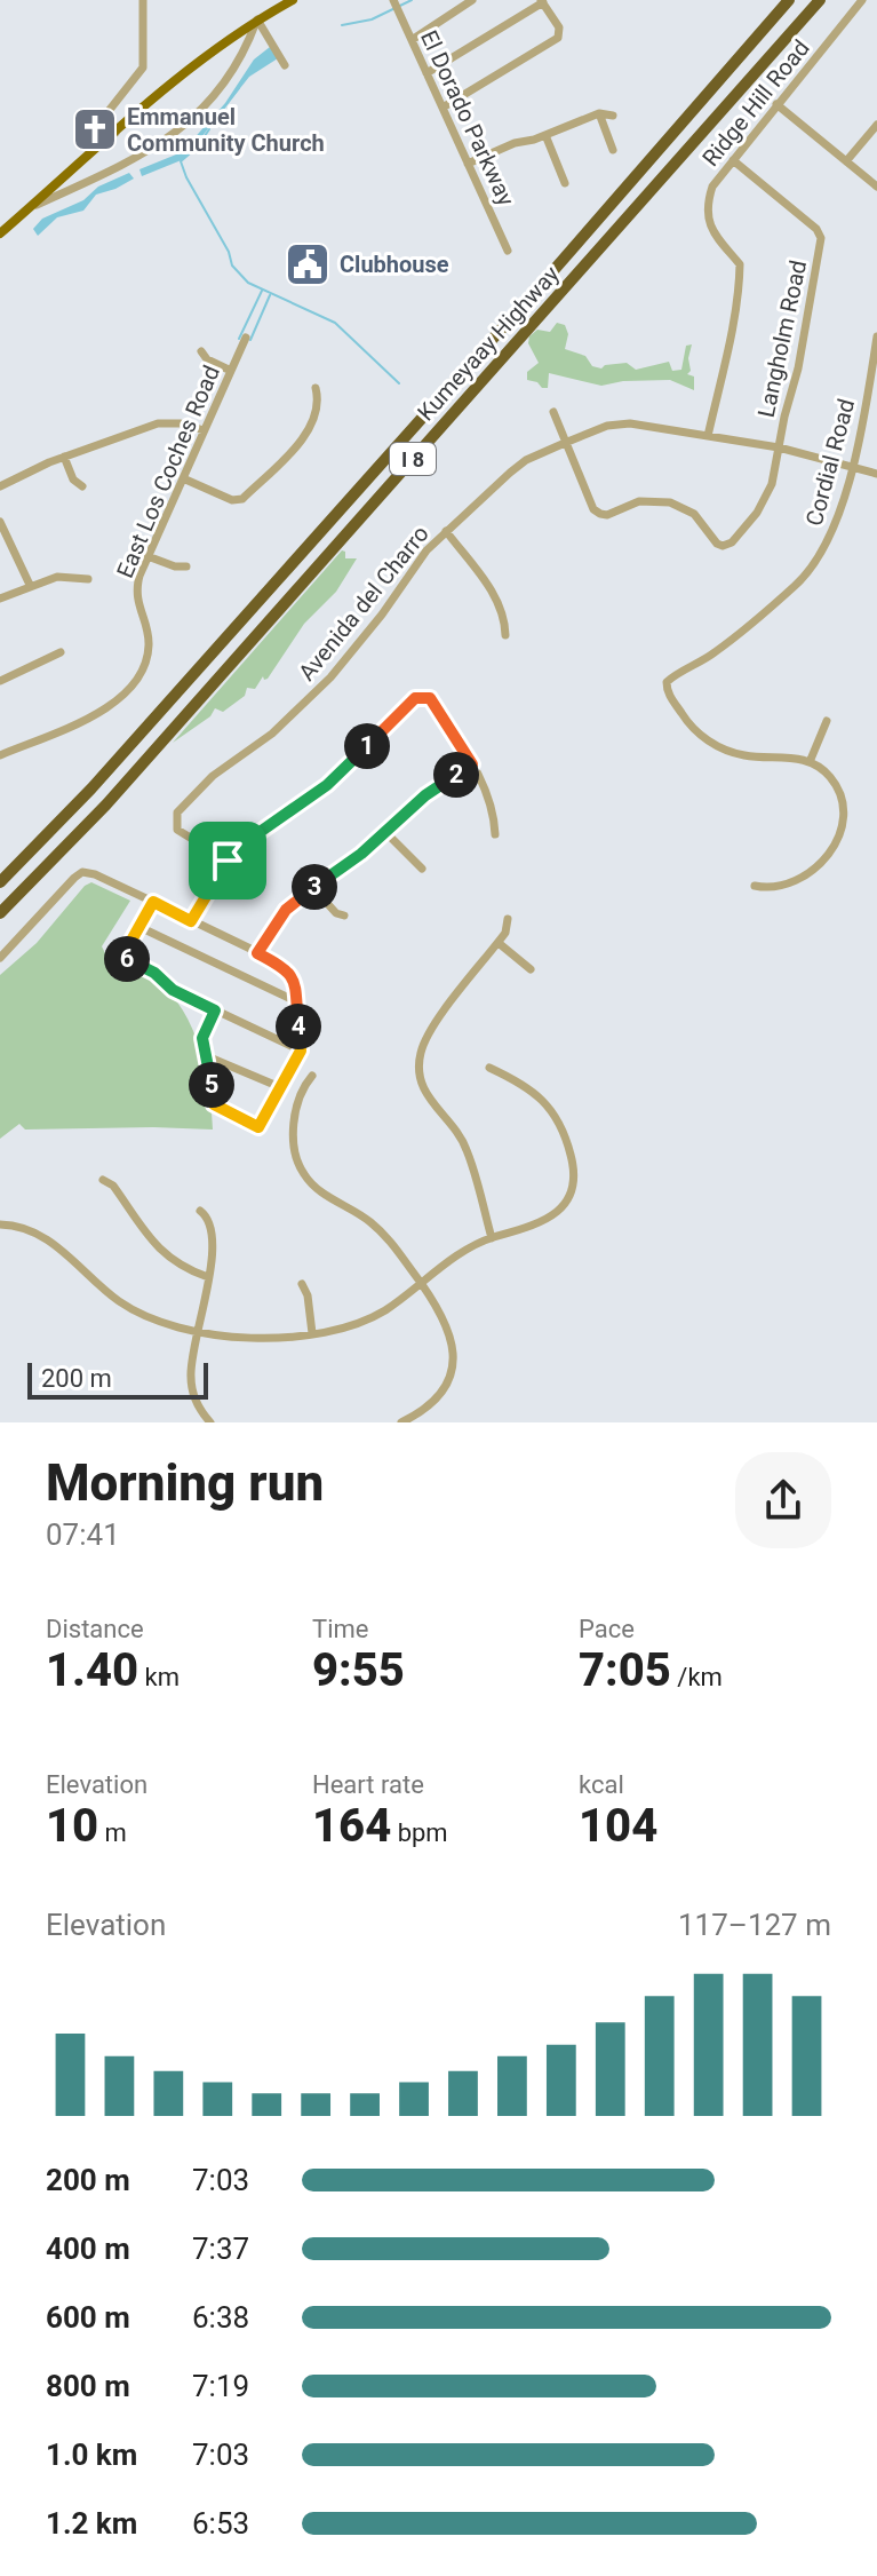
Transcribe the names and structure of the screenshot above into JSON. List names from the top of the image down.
{
  "streets": {
    "highway": ["Kumeyaay Highway", "I 8"],
    "street": [
      "Ridge Hill Road",
      "El Dorado Parkway",
      "Langholm Road",
      "Cordial Road",
      "East Los Coches Road",
      "Avenida del Charro"
    ]
  },
  "crossings": [
    ["Ridge Hill Road", "Langholm Road"],
    ["Ridge Hill Road", "Avenida del Charro"],
    ["Langholm Road", "Avenida del Charro"],
    ["Cordial Road", "Avenida del Charro"]
  ],
  "places": {
    "church": ["Emmanuel Community Church"],
    "public building": ["Clubhouse"]
  },
  "scale_bar": "200 m",
  "page": {
    "pins": [
      "1",
      "2",
      "3",
      "6",
      "4",
      "5"
    ],
    "scale": "200 m",
    "heading": ["Morning run", "07:41"],
    "stats": [
      ["Distance", "1.40 km"],
      ["Time", "9:55"],
      ["Pace", "7:05 /km"],
      ["Elevation", "10 m"],
      ["Heart rate", "164 bpm"],
      ["kcal", "104"]
    ],
    "chart": ["Elevation", "117–127 m"],
    "list": [
      {
        "name": "200 m",
        "note": "7:03"
      },
      {
        "name": "400 m",
        "note": "7:37"
      },
      {
        "name": "600 m",
        "note": "6:38"
      },
      {
        "name": "800 m",
        "note": "7:19"
      },
      {
        "name": "1.0 km",
        "note": "7:03"
      },
      {
        "name": "1.2 km",
        "note": "6:53"
      }
    ]
  }
}
